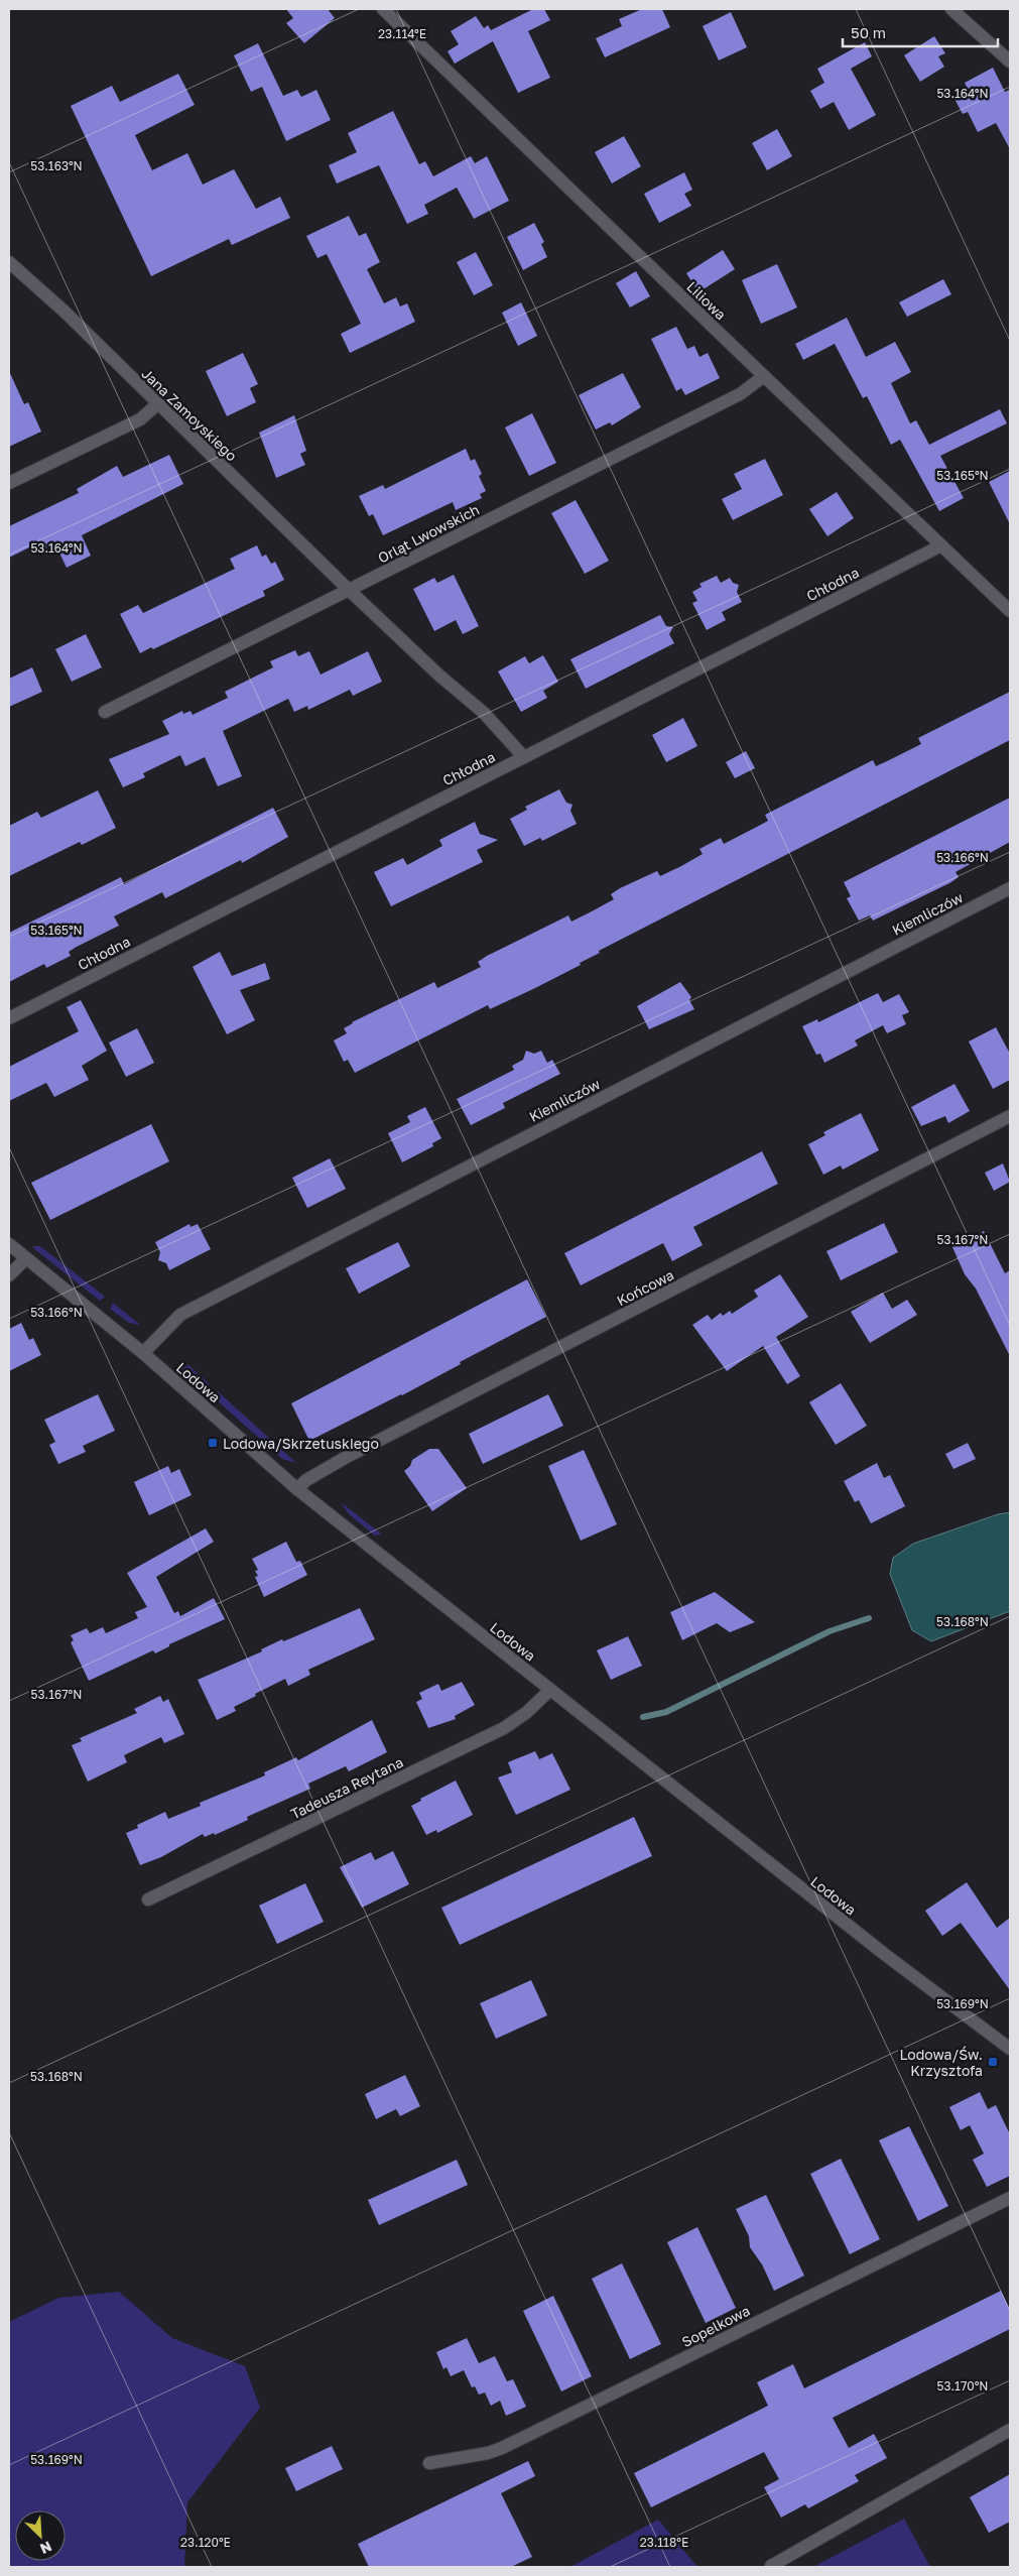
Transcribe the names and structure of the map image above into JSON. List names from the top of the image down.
{
  "streets": {
    "street": [
      "Liliowa",
      "Jana Zamoyskiego",
      "Orląt Lwowskich",
      "Chłodna",
      "Kiemliczów",
      "Końcowa",
      "Lodowa",
      "Tadeusza Reytana",
      "Sopelkowa"
    ]
  },
  "crossings": [
    ["Liliowa", "Orląt Lwowskich"],
    ["Liliowa", "Chłodna"],
    ["Jana Zamoyskiego", "Orląt Lwowskich"],
    ["Jana Zamoyskiego", "Chłodna"],
    ["Kiemliczów", "Lodowa"],
    ["Końcowa", "Lodowa"],
    ["Lodowa", "Tadeusza Reytana"]
  ],
  "places": {
    "transit": ["Lodowa/Skrzetuskiego", "Lodowa/Św. Krzysztofa"]
  },
  "scale_bar": "50 m",
  "north": "bottom right",
  "coordinates": [
    "23.114°E",
    "53.164°N",
    "53.163°N",
    "53.165°N",
    "53.166°N",
    "53.167°N",
    "53.168°N",
    "53.169°N",
    "53.170°N",
    "23.120°E",
    "23.118°E"
  ]
}
